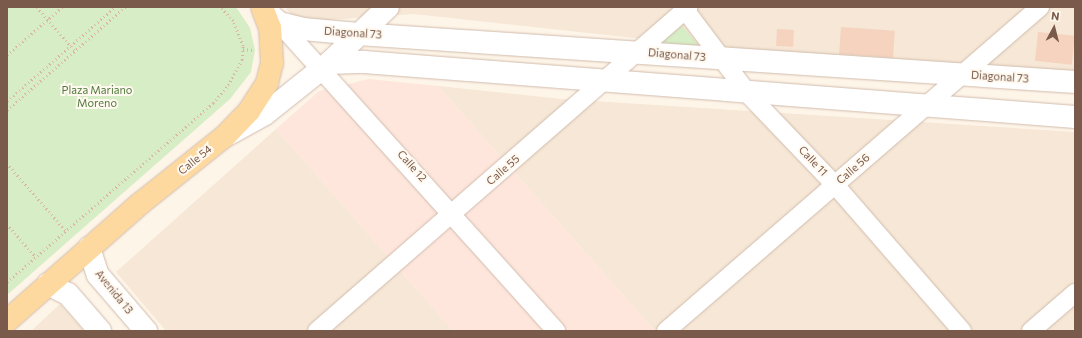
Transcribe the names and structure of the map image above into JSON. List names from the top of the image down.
{
  "streets": {
    "main road": ["Diagonal 73", "Calle 54", "Avenida 13"],
    "street": [
      "Calle 11",
      "Calle 12",
      "Calle 56",
      "Calle 55"
    ]
  },
  "crossings": [
    ["Diagonal 73", "Calle 54"],
    ["Diagonal 73", "Calle 11"],
    ["Diagonal 73", "Calle 12"],
    ["Diagonal 73", "Calle 56"],
    ["Diagonal 73", "Calle 55"],
    ["Calle 54", "Calle 12"],
    ["Calle 54", "Avenida 13"],
    ["Calle 11", "Calle 56"],
    ["Calle 11", "Calle 55"],
    ["Calle 12", "Calle 55"]
  ],
  "parks": ["Plaza Mariano Moreno"],
  "north": "top"
}
